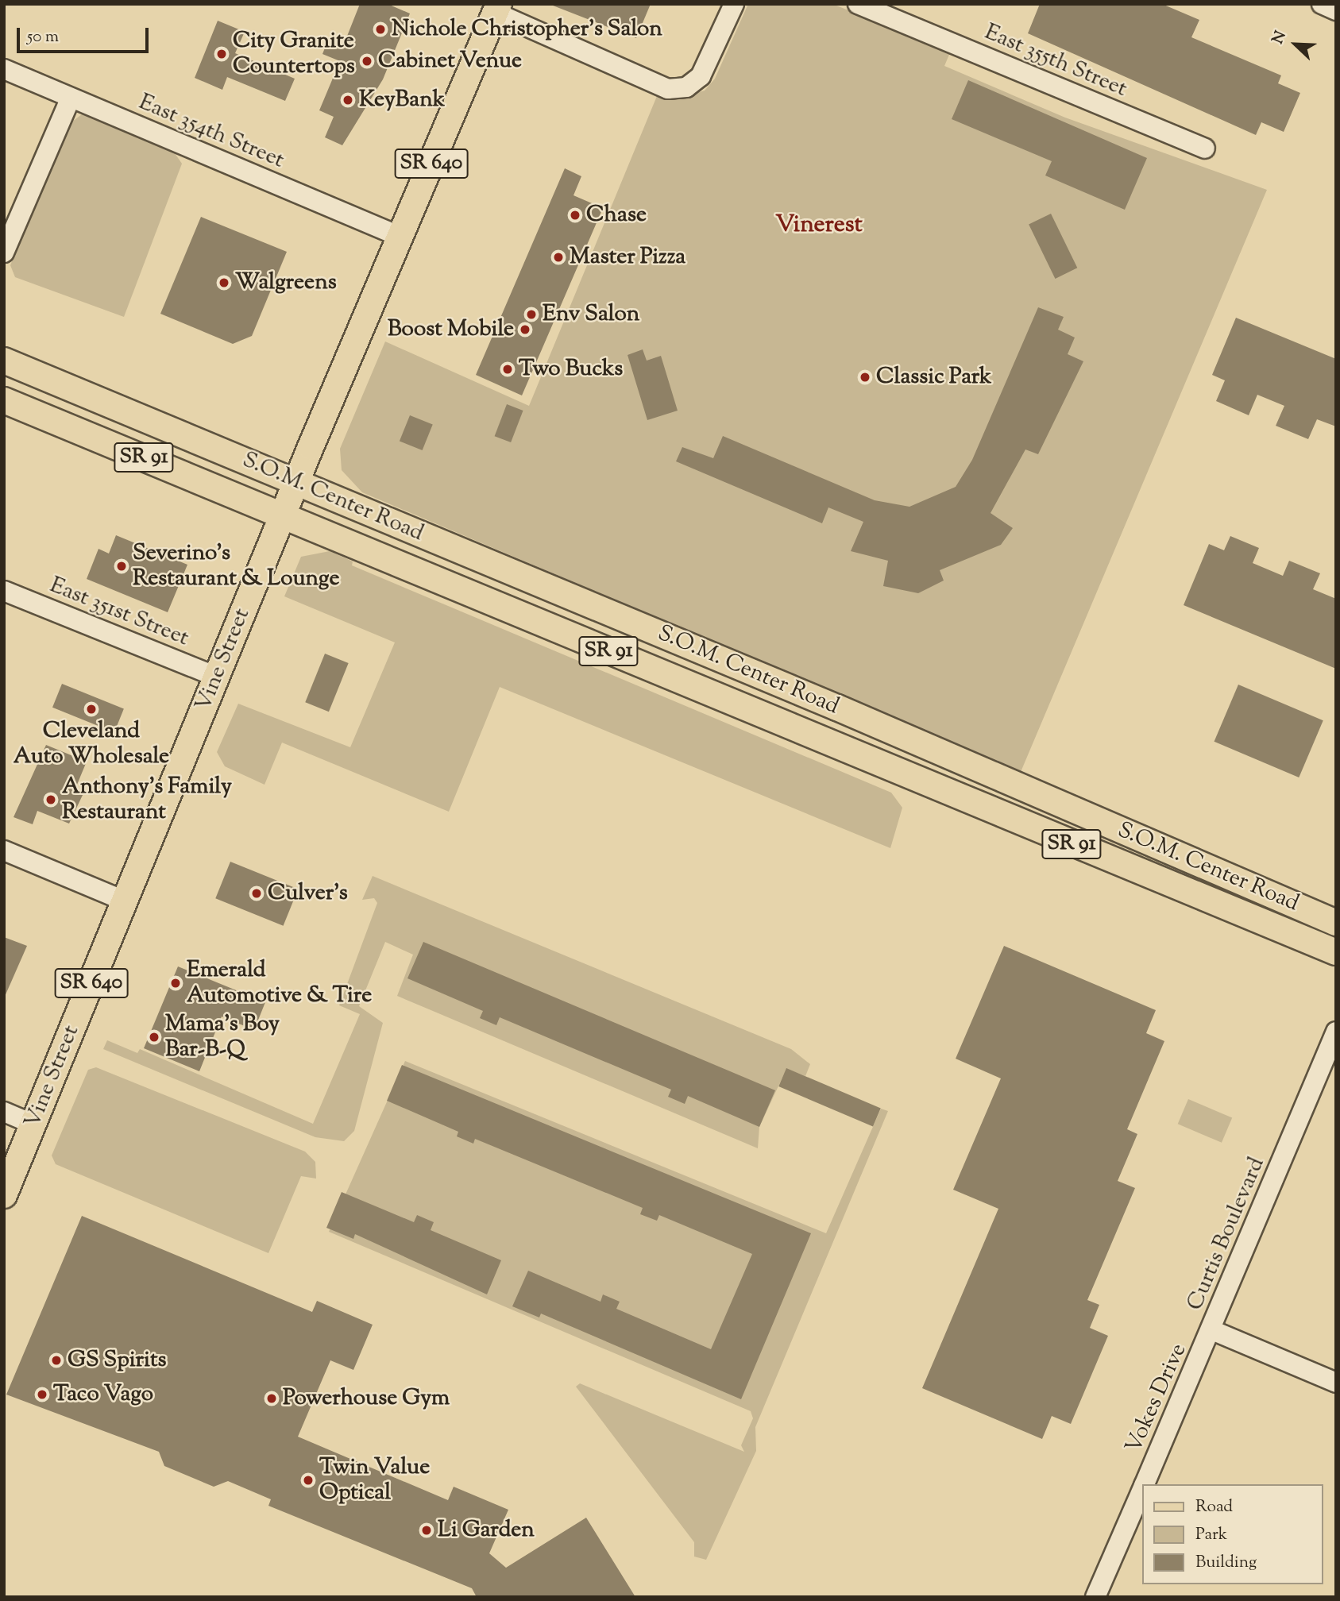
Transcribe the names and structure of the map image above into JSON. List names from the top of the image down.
{
  "streets": {
    "main road": [
      "SR 640",
      "SR 91",
      "S.O.M. Center Road",
      "Vine Street"
    ],
    "street": [
      "East 355th Street",
      "East 354th Street",
      "East 351st Street",
      "Curtis Boulevard",
      "Vokes Drive"
    ]
  },
  "crossings": [
    ["East 354th Street", "Vine Street"],
    ["S.O.M. Center Road", "Vine Street"],
    ["East 351st Street", "Vine Street"],
    ["Curtis Boulevard", "Vokes Drive"]
  ],
  "districts": ["Vinerest"],
  "places": [
    "Nichole Christopher's Salon",
    "City Granite Countertops",
    "Cabinet Venue",
    "KeyBank",
    "Chase",
    "Master Pizza",
    "Walgreens",
    "Env Salon",
    "Boost Mobile",
    "Two Bucks",
    "Classic Park",
    "Severino's Restaurant & Lounge",
    "Cleveland Auto Wholesale",
    "Anthony's Family Restaurant",
    "Culver's",
    "Emerald Automotive & Tire",
    "Mama's Boy Bar-B-Q",
    "GS Spirits",
    "Taco Vago",
    "Powerhouse Gym",
    "Twin Value Optical",
    "Li Garden"
  ],
  "legend": ["Road", "Park", "Building"],
  "scale_bar": "50 m",
  "north": "top left"
}
